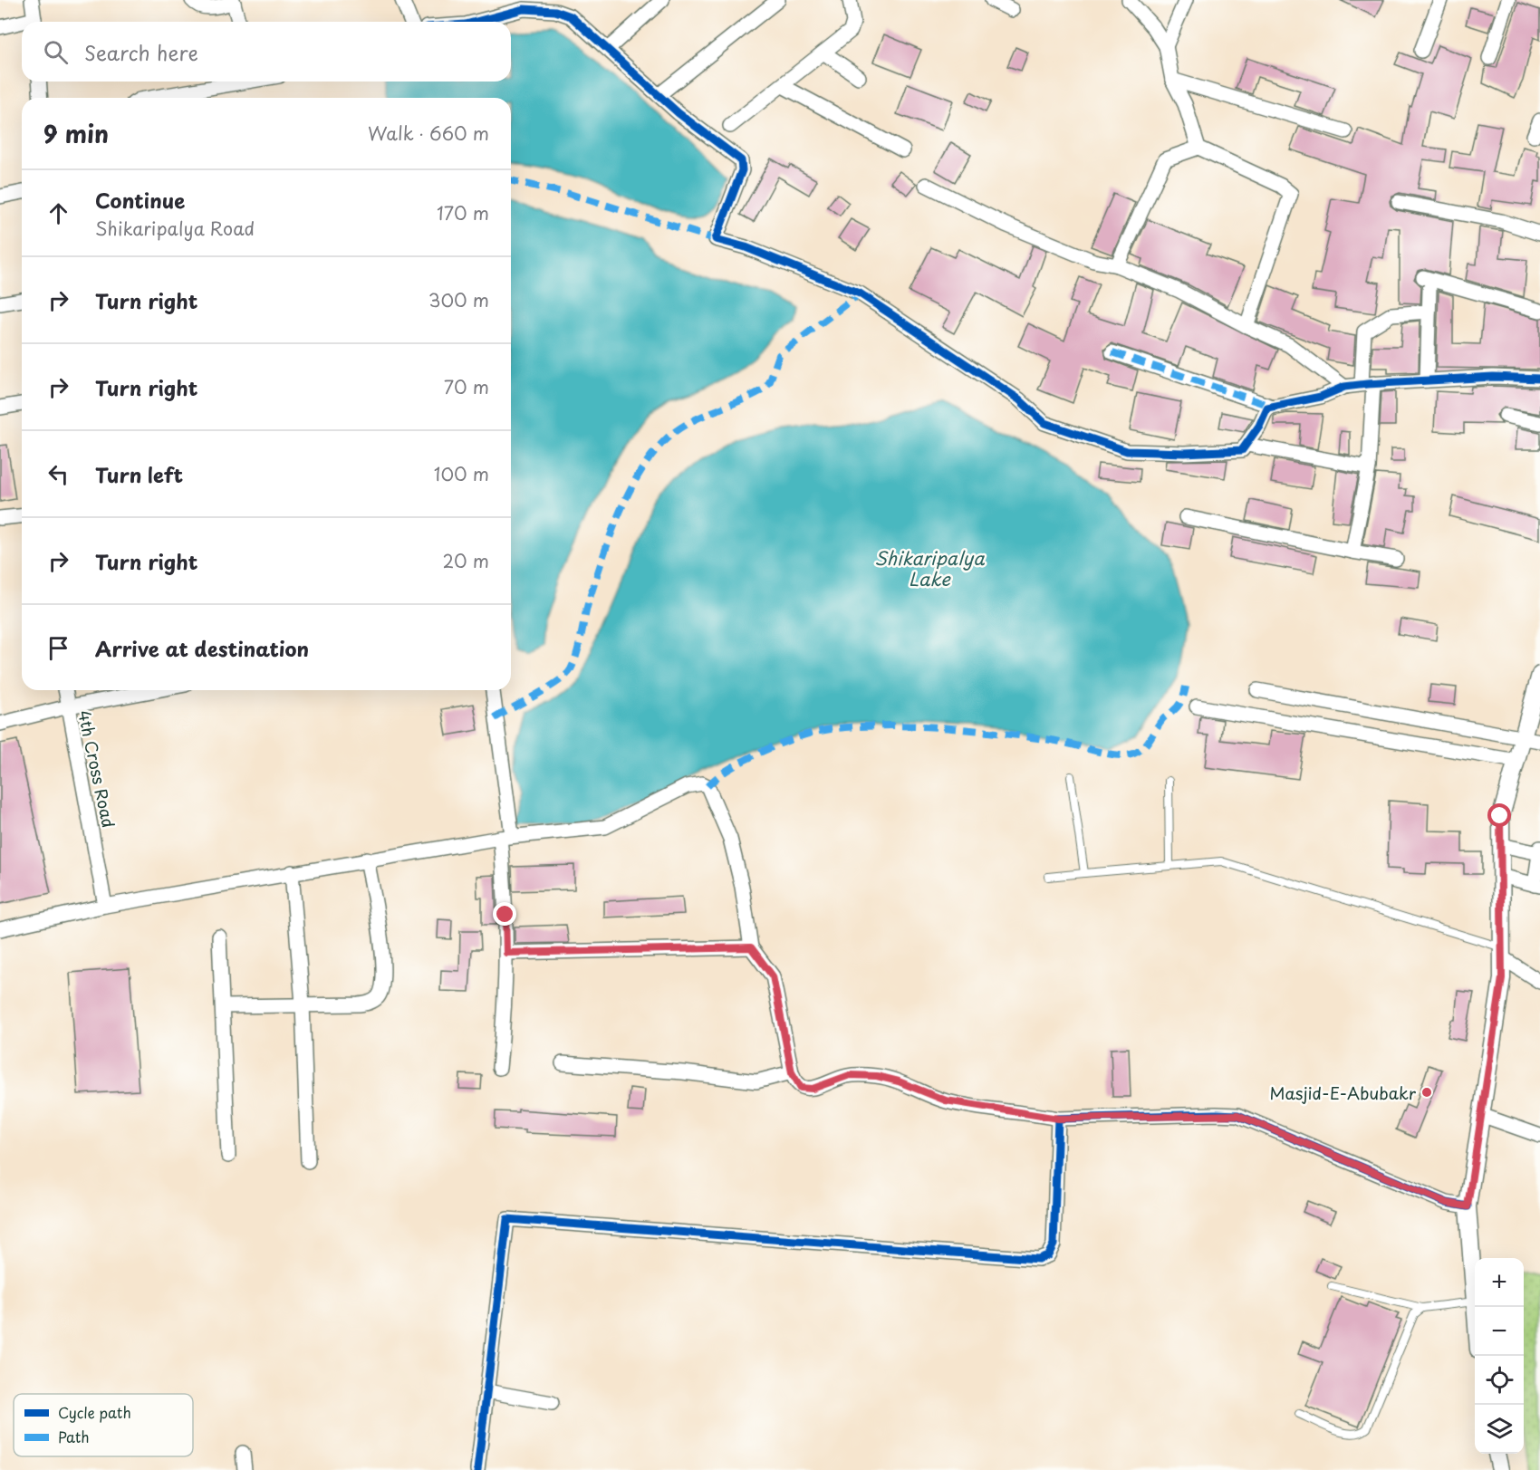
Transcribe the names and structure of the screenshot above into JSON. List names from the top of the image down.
{
  "streets": {
    "street": ["4th Cross Road"]
  },
  "water": ["Shikaripalya Lake"],
  "places": ["Masjid-E-Abubakr"],
  "legend": ["Cycle path", "Path"],
  "page": {
    "search": "Search here",
    "heading": ["9 min", "Walk · 660 m"],
    "list": [
      ["Continue", "Shikaripalya Road", "170 m"],
      ["Turn right", "300 m"],
      ["Turn right", "70 m"],
      ["Turn left", "100 m"],
      ["Turn right", "20 m"],
      "Arrive at destination"
    ],
    "map_buttons": ["+", "−"]
  }
}
